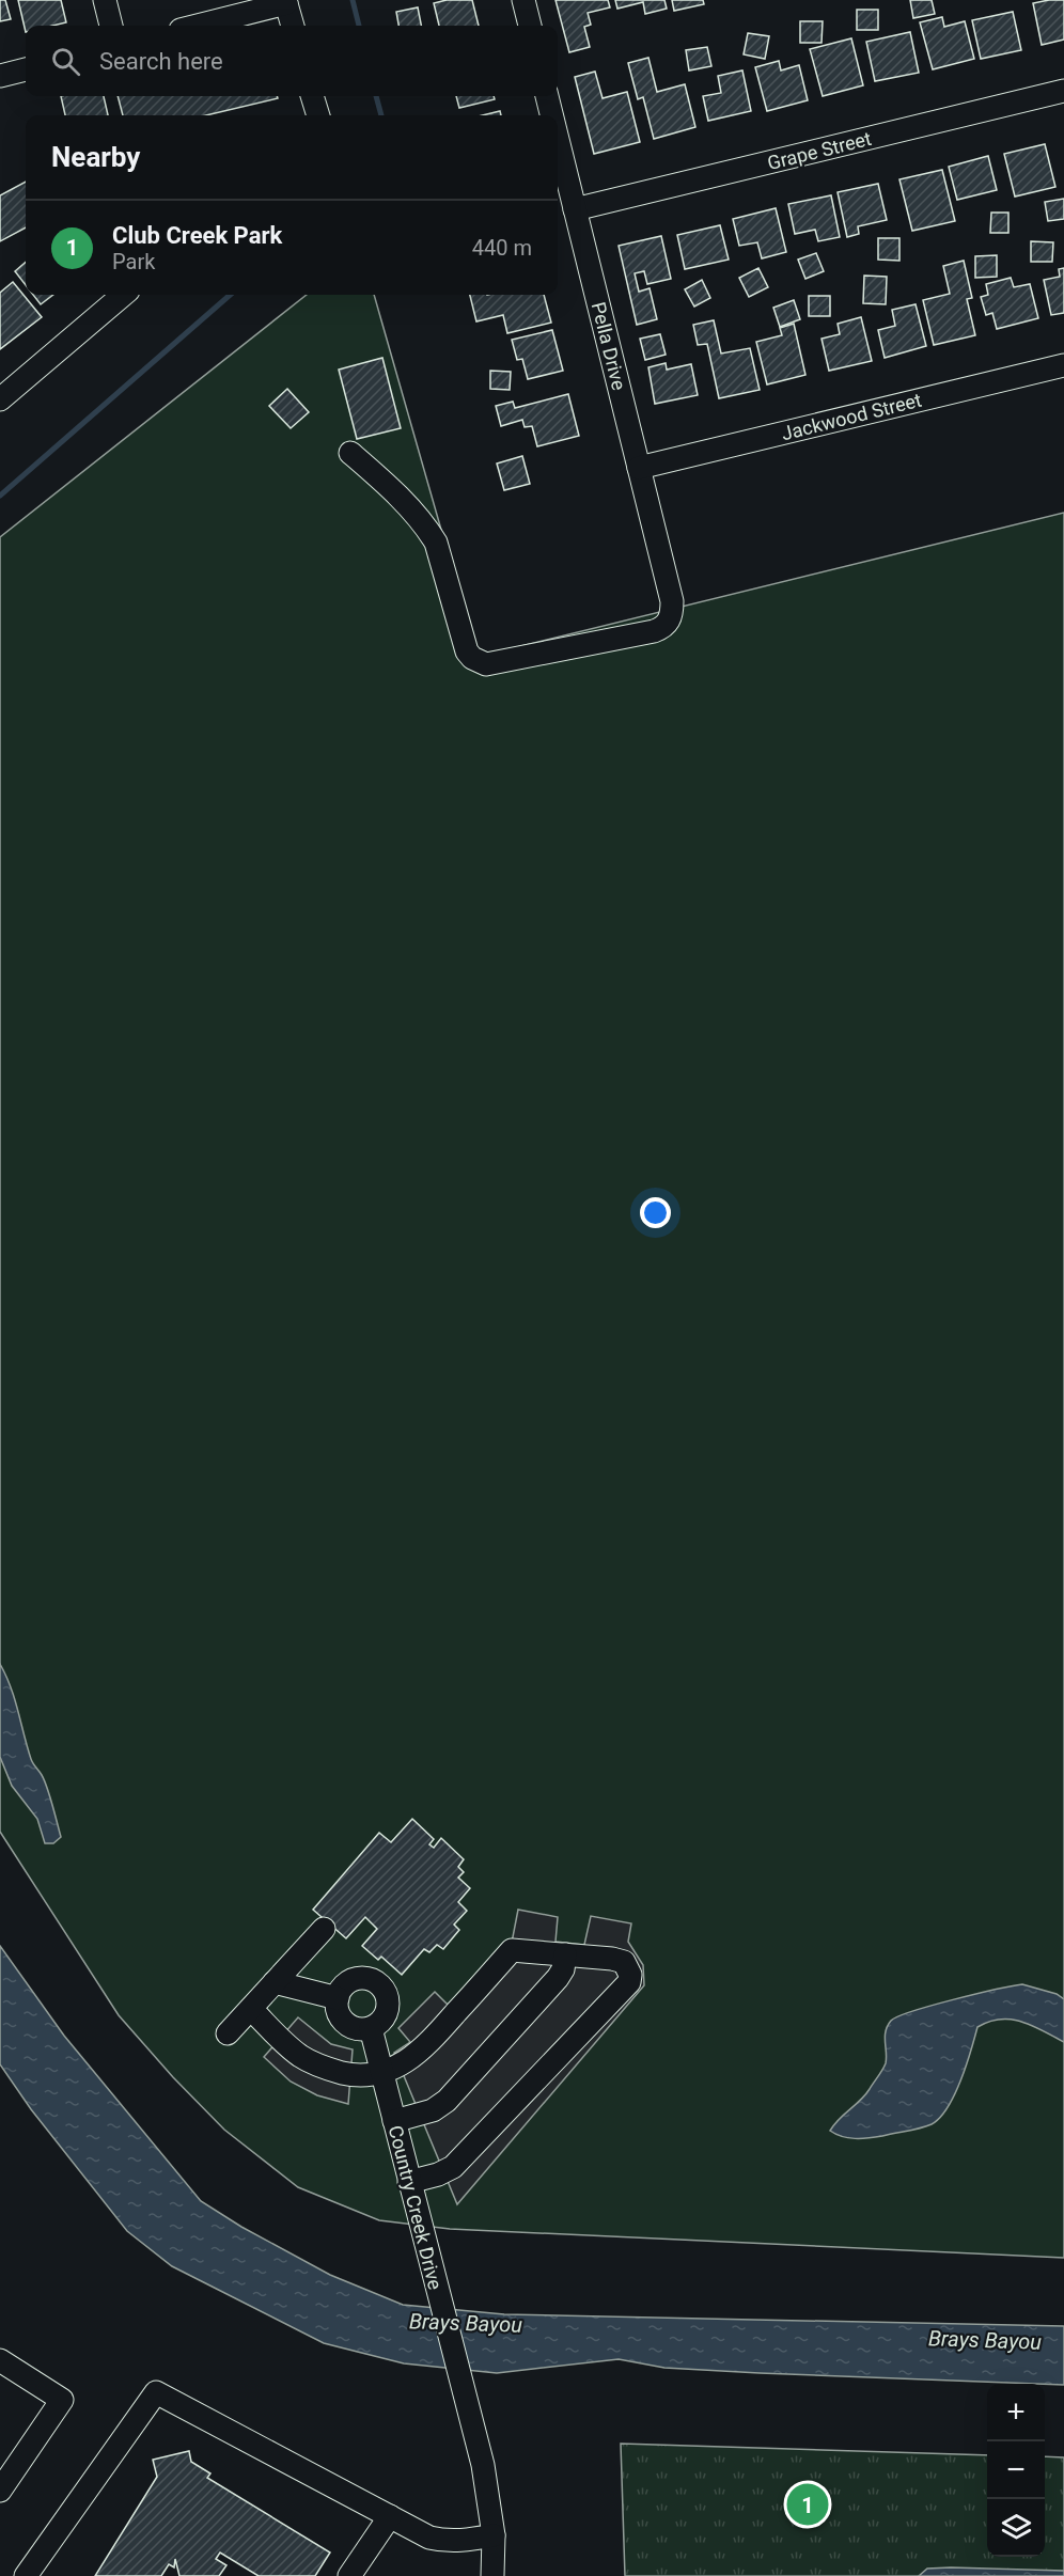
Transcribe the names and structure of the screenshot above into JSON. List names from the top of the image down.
{
  "streets": {
    "street": [
      "Grape Street",
      "Pella Drive",
      "Jackwood Street",
      "Country Creek Drive"
    ]
  },
  "crossings": [
    ["Grape Street", "Pella Drive"],
    ["Pella Drive", "Jackwood Street"]
  ],
  "water": ["Brays Bayou"],
  "page": {
    "search": "Search here",
    "heading": "Nearby",
    "list": [
      {
        "mark": "1",
        "name": "Club Creek Park",
        "note": "Park",
        "value": "440 m"
      }
    ],
    "map_buttons": ["+", "−"],
    "pins": "1"
  }
}
